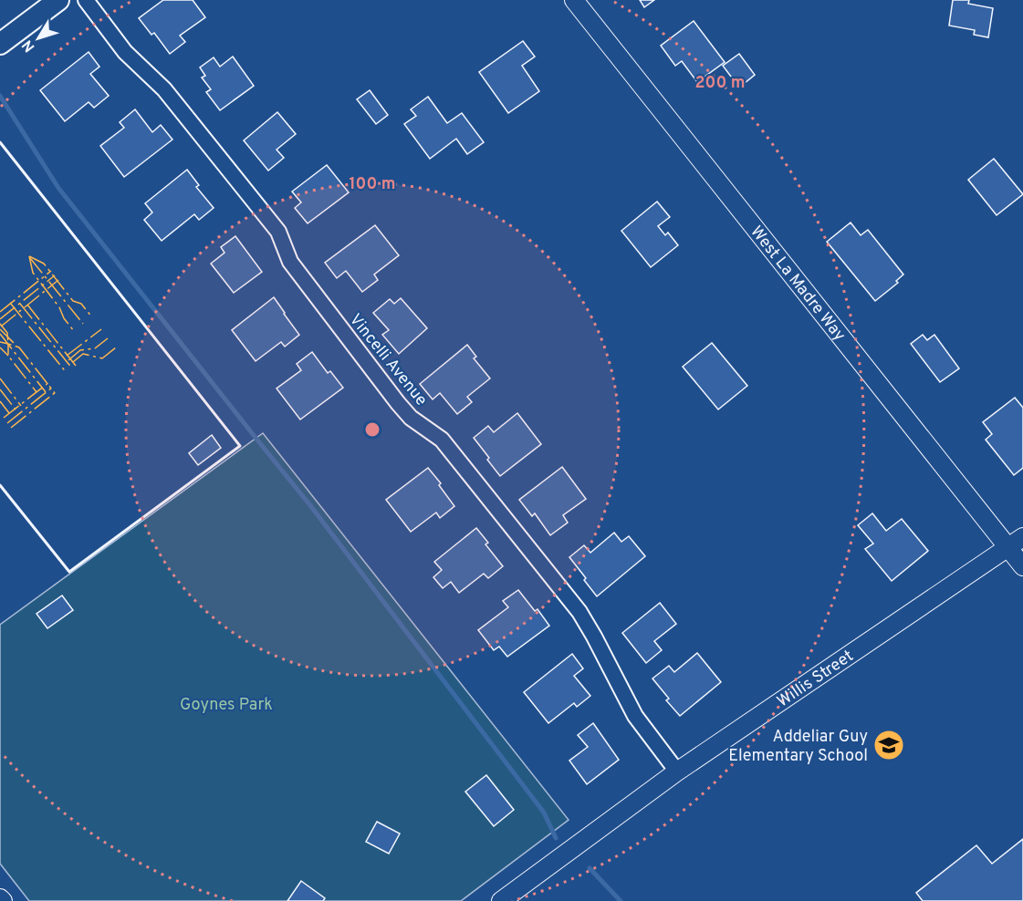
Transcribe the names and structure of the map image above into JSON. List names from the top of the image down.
{
  "streets": {
    "street": ["West La Madre Way", "Vincelli Avenue", "Willis Street"]
  },
  "crossings": [
    ["West La Madre Way", "Willis Street"],
    ["Vincelli Avenue", "Willis Street"]
  ],
  "parks": ["Goynes Park"],
  "places": {
    "school or university": ["Addeliar Guy Elementary School"]
  },
  "north": "bottom left",
  "rings": ["200 m", "100 m"]
}
